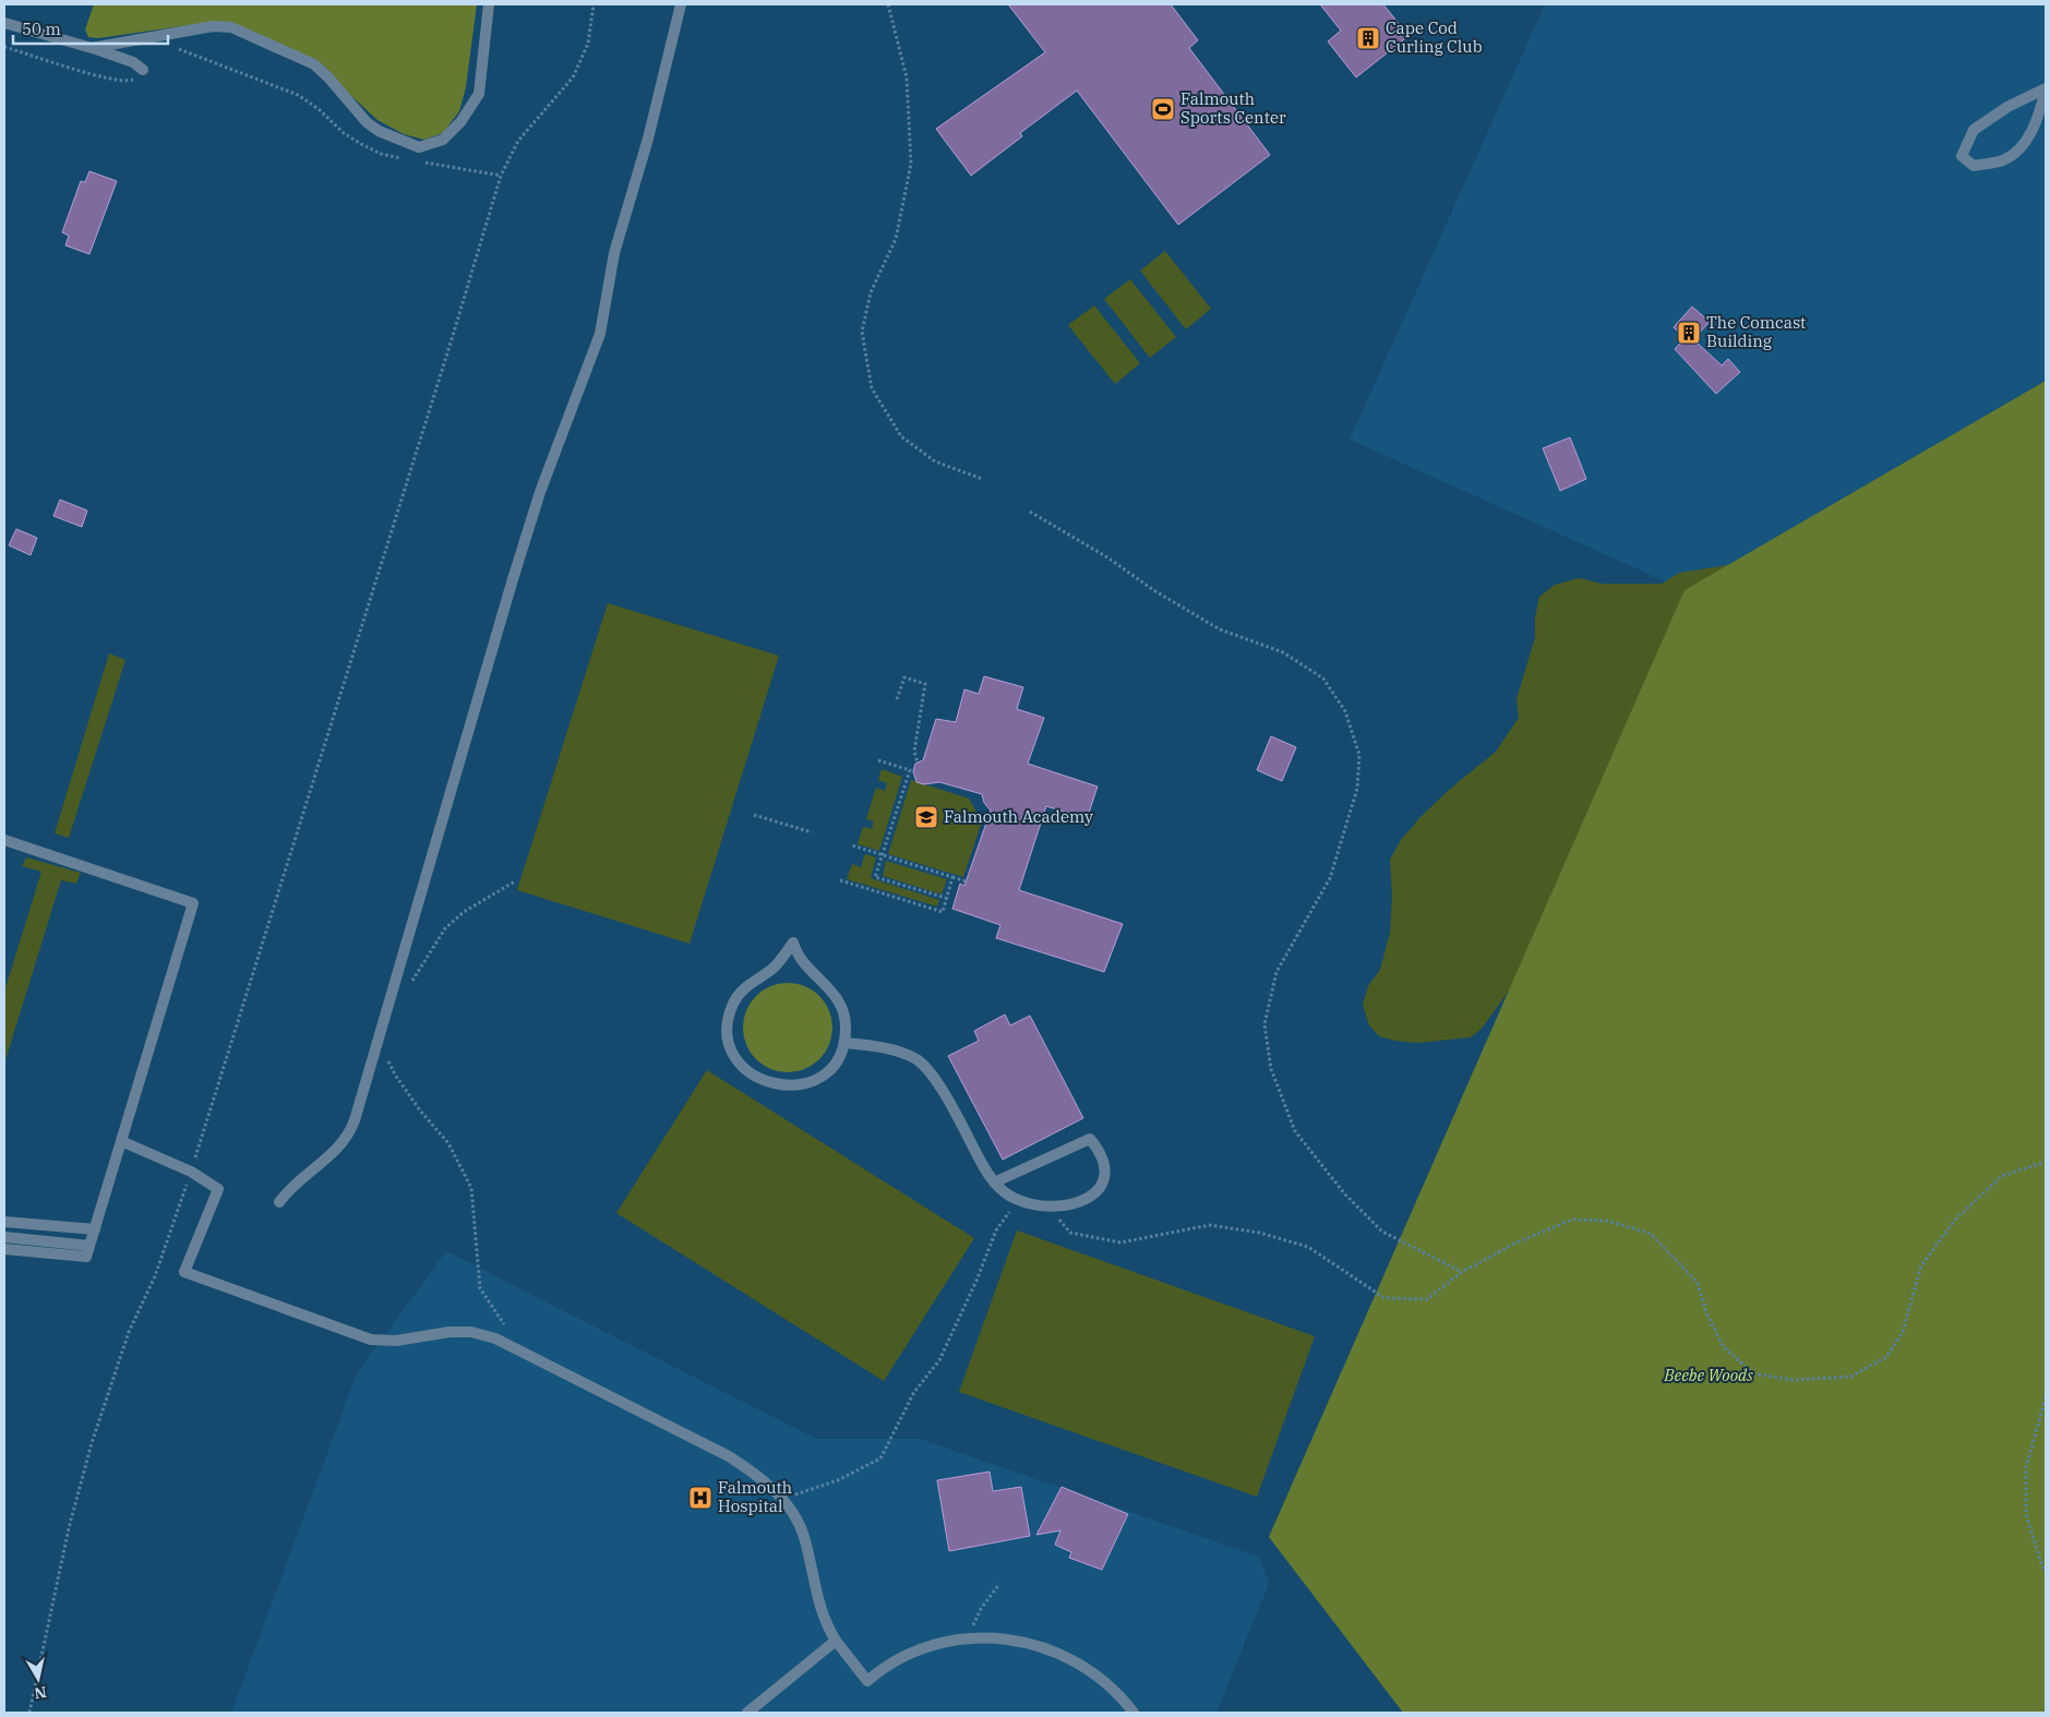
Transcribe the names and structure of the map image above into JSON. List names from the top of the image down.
{
  "parks": ["Beebe Woods"],
  "places": {
    "building": ["Cape Cod Curling Club", "The Comcast Building"],
    "sports": ["Falmouth Sports Center"],
    "school or university": ["Falmouth Academy"],
    "hospital": ["Falmouth Hospital"]
  },
  "scale_bar": "50 m",
  "north": "bottom"
}
